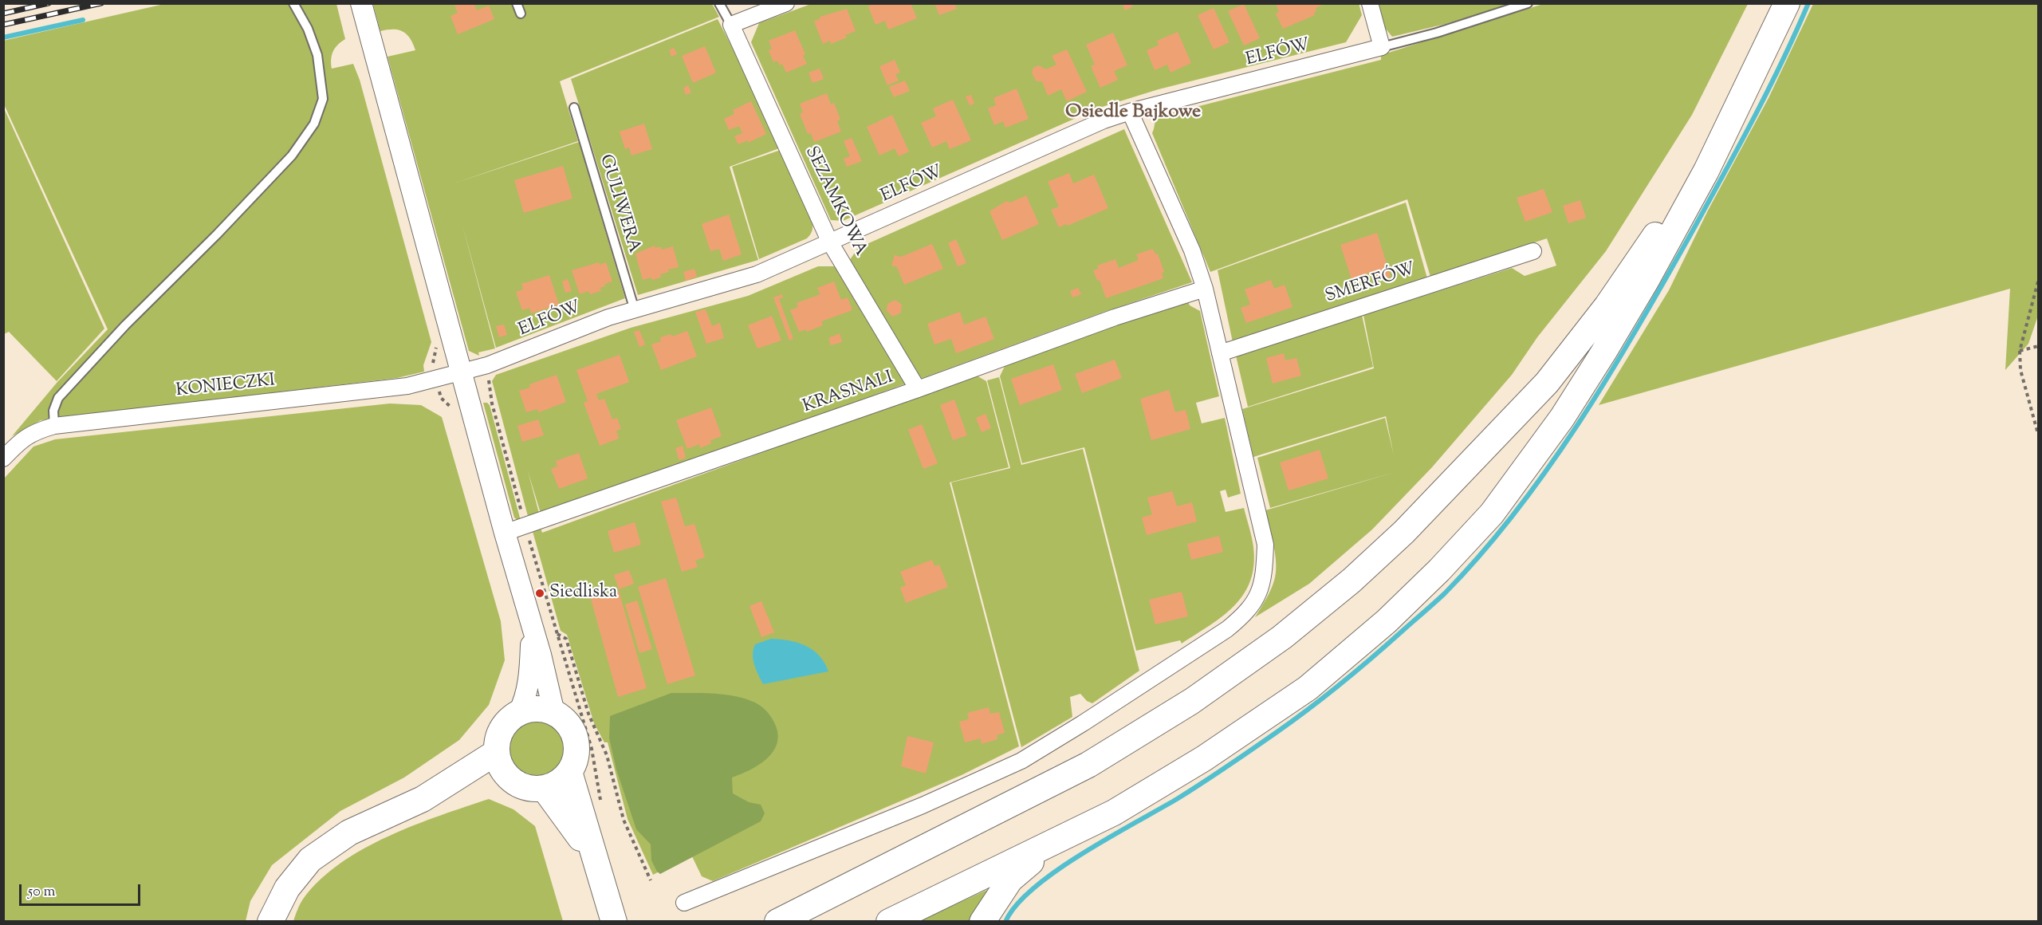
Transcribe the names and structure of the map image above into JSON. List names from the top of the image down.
{
  "streets": {
    "street": [
      "ELFÓW",
      "SEZAMKOWA",
      "SMERFÓW",
      "KONIECZKI",
      "KRASNALI"
    ],
    "lane": ["GULIWERA"]
  },
  "crossings": [
    ["ELFÓW", "SEZAMKOWA"],
    ["ELFÓW", "GULIWERA"],
    ["ELFÓW", "KONIECZKI"],
    ["SEZAMKOWA", "KRASNALI"]
  ],
  "districts": ["Osiedle Bajkowe"],
  "places": ["Siedliska"],
  "scale_bar": "50 m"
}
